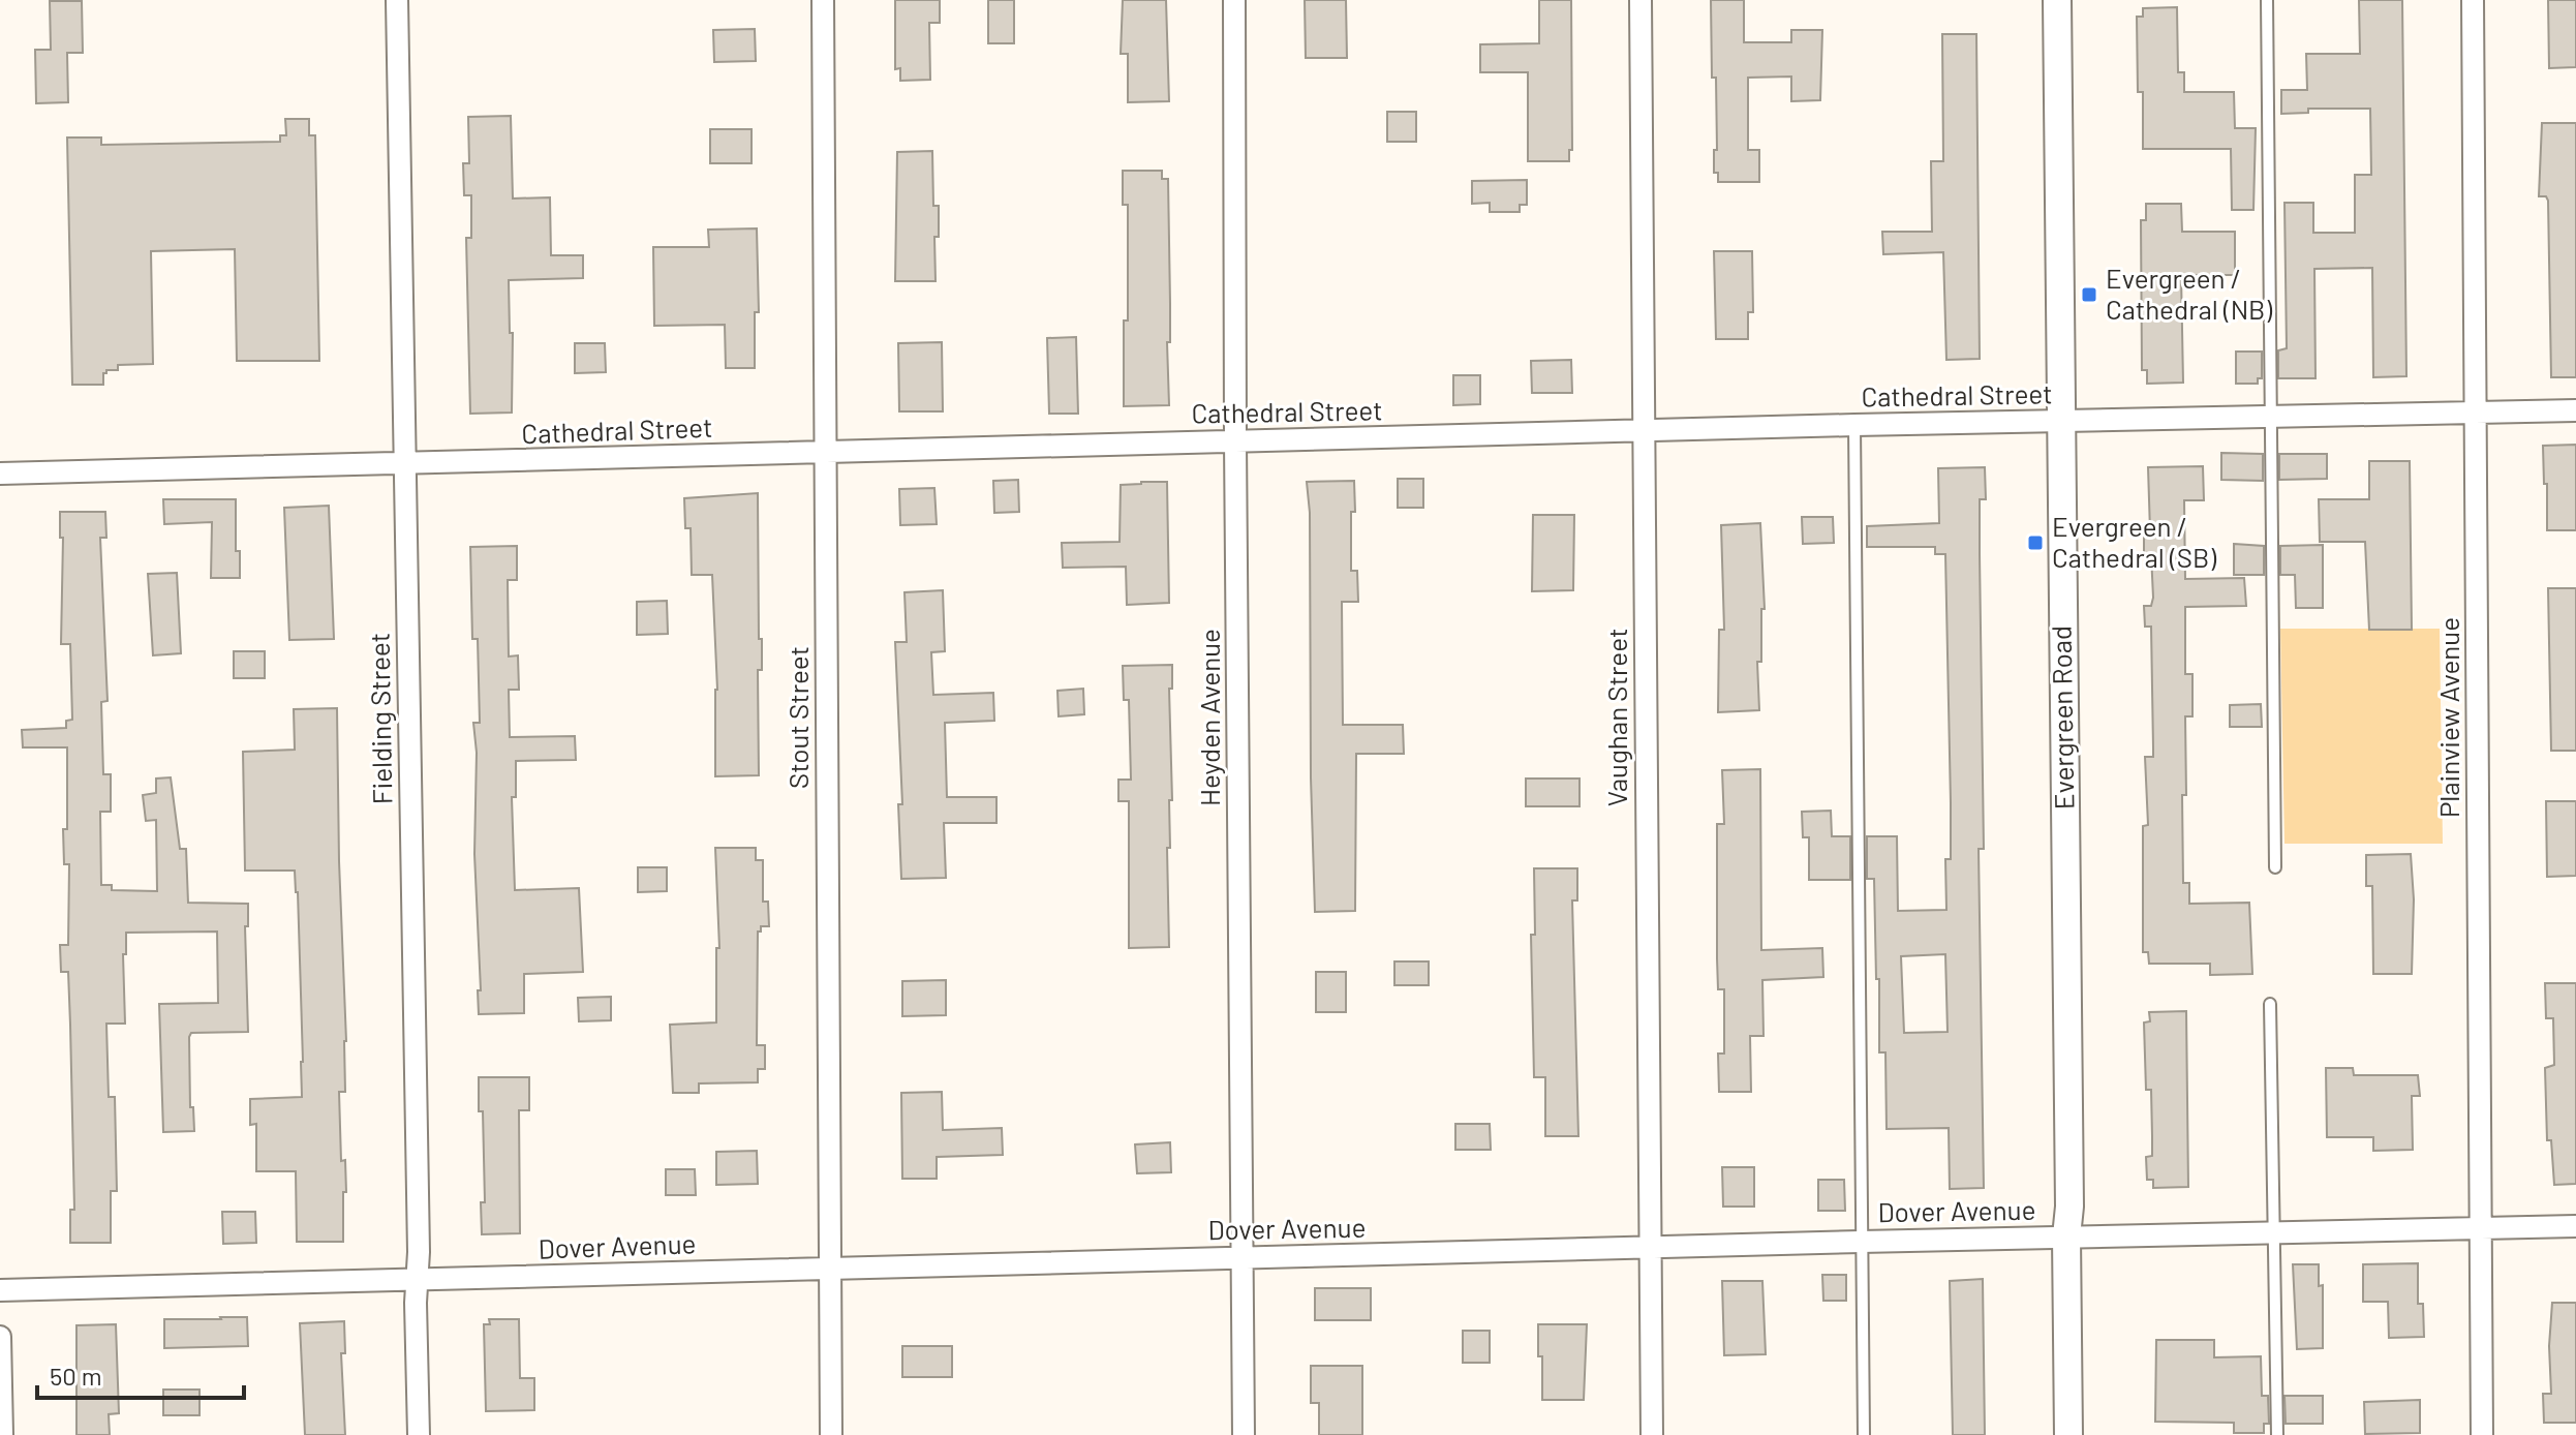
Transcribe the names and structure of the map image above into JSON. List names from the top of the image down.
{
  "streets": {
    "street": [
      "Cathedral Street",
      "Stout Street",
      "Heyden Avenue",
      "Vaughan Street",
      "Evergreen Road",
      "Plainview Avenue",
      "Fielding Street",
      "Dover Avenue"
    ]
  },
  "crossings": [
    ["Cathedral Street", "Stout Street"],
    ["Cathedral Street", "Heyden Avenue"],
    ["Cathedral Street", "Vaughan Street"],
    ["Cathedral Street", "Evergreen Road"],
    ["Cathedral Street", "Plainview Avenue"],
    ["Cathedral Street", "Fielding Street"],
    ["Stout Street", "Dover Avenue"],
    ["Heyden Avenue", "Dover Avenue"],
    ["Vaughan Street", "Dover Avenue"],
    ["Evergreen Road", "Dover Avenue"],
    ["Plainview Avenue", "Dover Avenue"],
    ["Fielding Street", "Dover Avenue"]
  ],
  "places": {
    "transit": ["Evergreen / Cathedral (NB)", "Evergreen / Cathedral (SB)"]
  },
  "scale_bar": "50 m"
}
